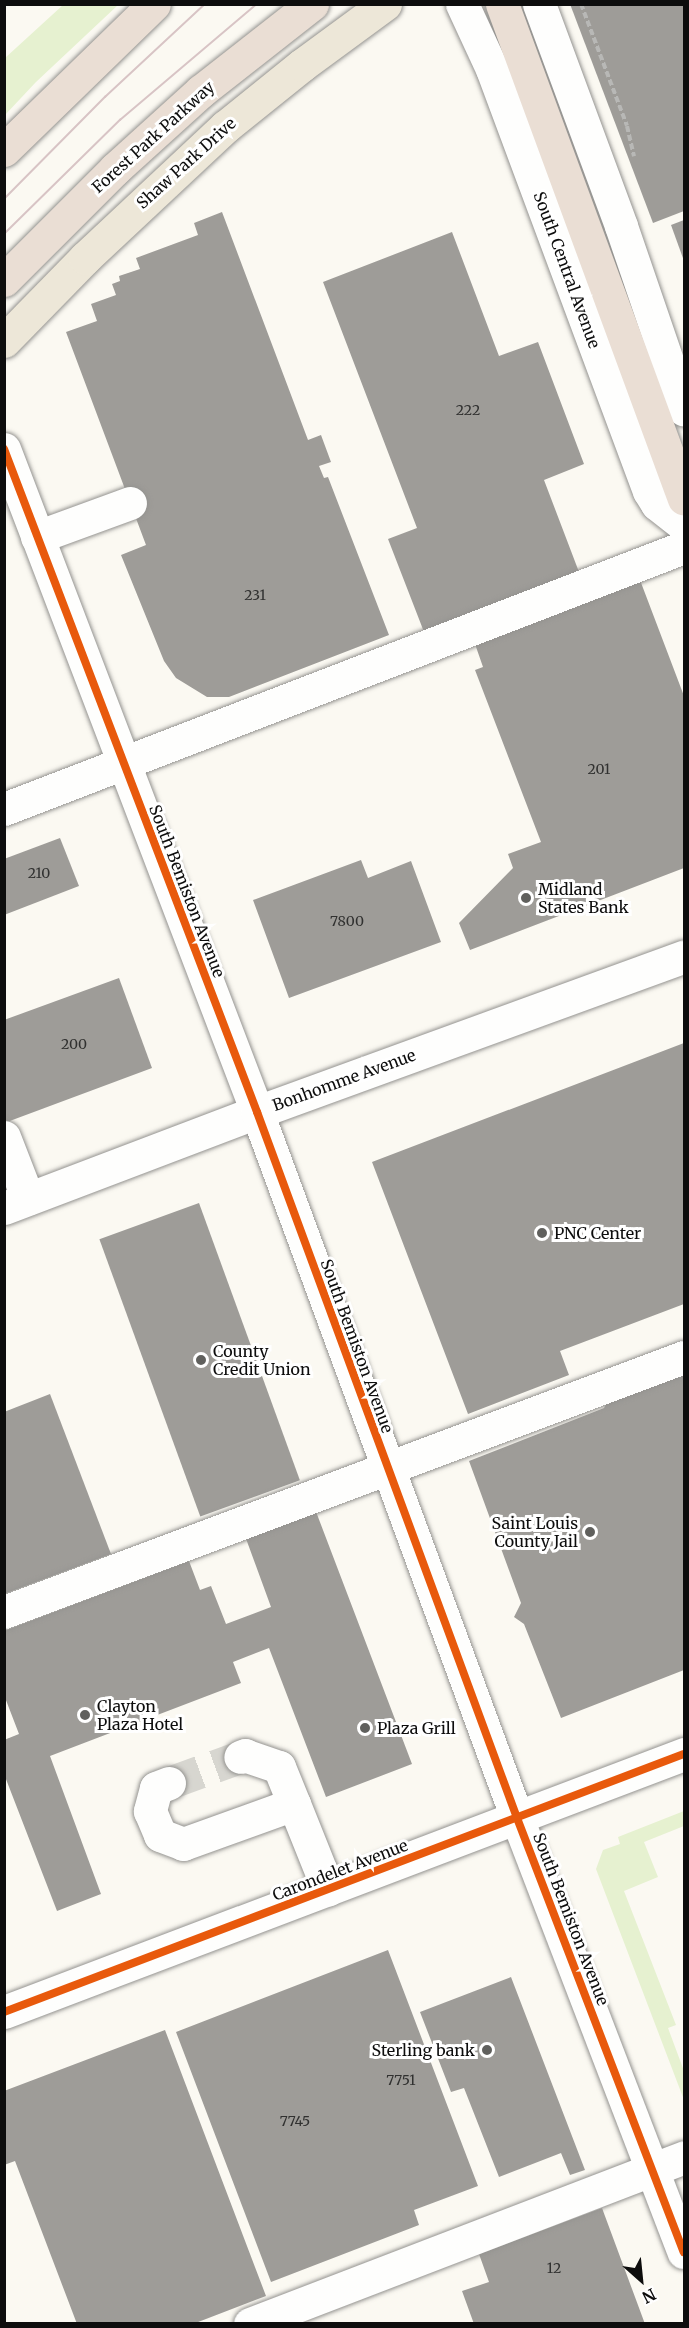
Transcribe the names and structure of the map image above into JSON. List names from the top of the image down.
{
  "streets": {
    "highway": ["Forest Park Parkway"],
    "main road": ["Shaw Park Drive"],
    "street": [
      "South Central Avenue",
      "South Bemiston Avenue",
      "Bonhomme Avenue",
      "Carondelet Avenue"
    ]
  },
  "crossings": [
    ["South Bemiston Avenue", "Bonhomme Avenue"],
    ["South Bemiston Avenue", "Carondelet Avenue"]
  ],
  "places": [
    "Midland States Bank",
    "PNC Center",
    "County Credit Union",
    "Saint Louis County Jail",
    "Clayton Plaza Hotel",
    "Plaza Grill",
    "Sterling bank"
  ],
  "house_numbers": [
    "222",
    "231",
    "201",
    "210",
    "7800",
    "200",
    "7751",
    "7745",
    "12"
  ],
  "north": "bottom right"
}
